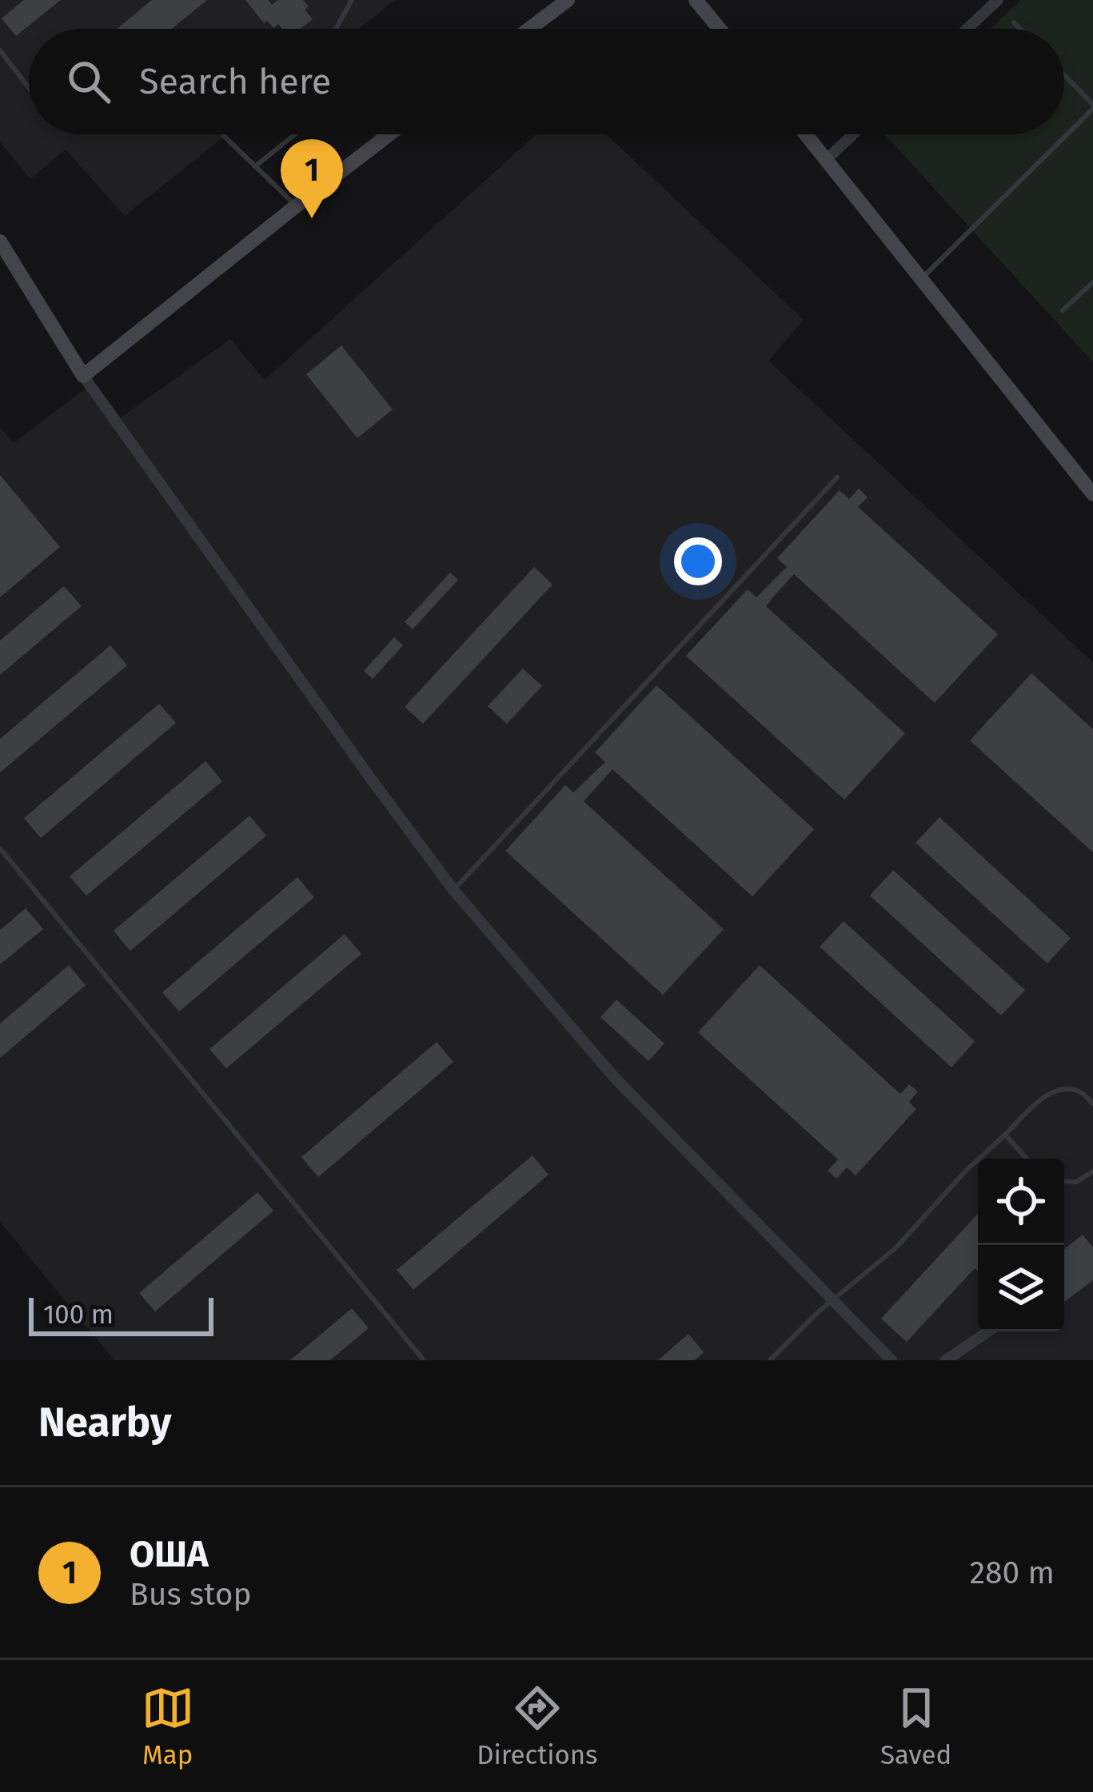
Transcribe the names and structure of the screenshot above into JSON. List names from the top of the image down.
{
  "scale_bar": "100 m",
  "page": {
    "search": "Search here",
    "pins": "1",
    "scale": "100 m",
    "heading": "Nearby",
    "list": [
      {
        "mark": "1",
        "name": "ОША",
        "note": "Bus stop",
        "value": "280 m"
      }
    ],
    "nav": ["Map", "Directions", "Saved"]
  }
}
